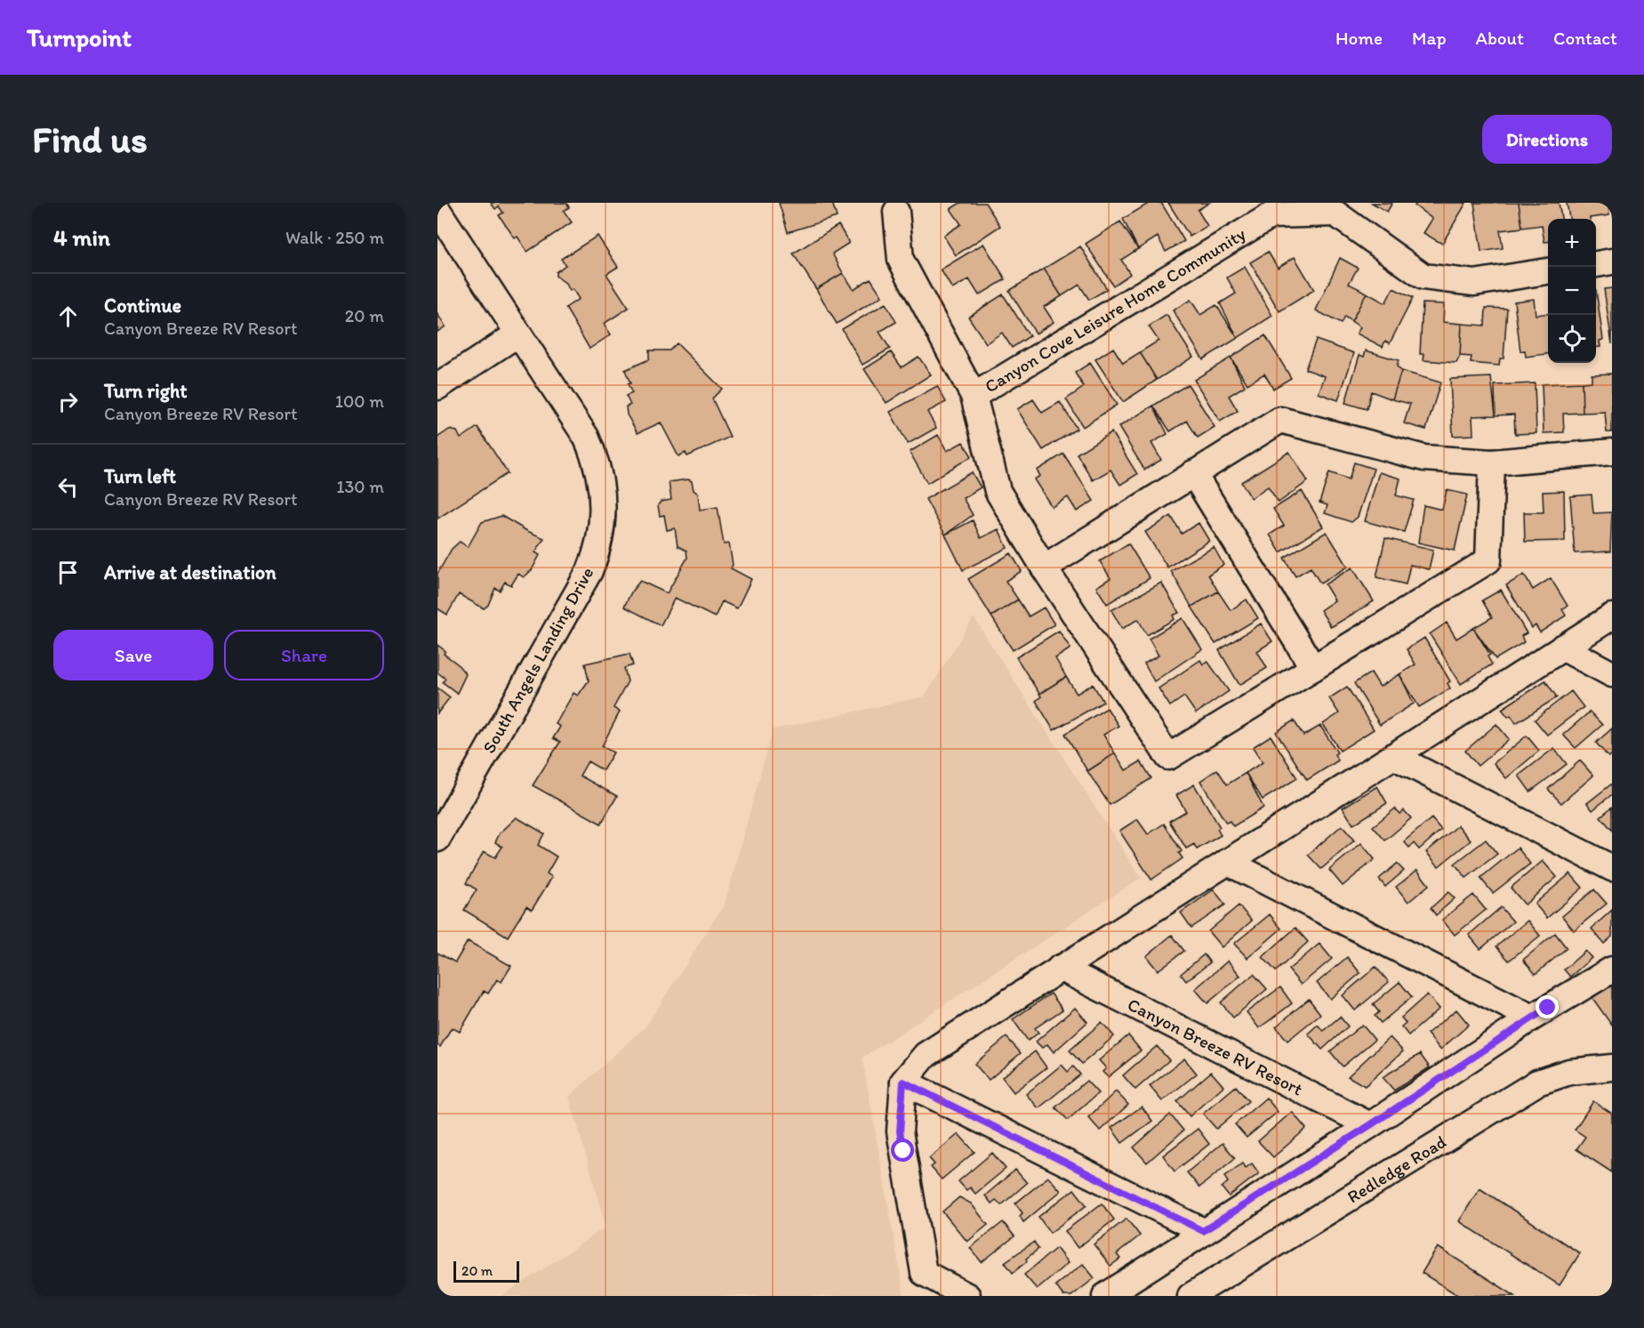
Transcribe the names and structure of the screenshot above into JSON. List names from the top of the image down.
{
  "streets": {
    "street": [
      "Canyon Cove Leisure Home Community",
      "South Angels Landing Drive",
      "Canyon Breeze RV Resort",
      "Redledge Road"
    ]
  },
  "scale_bar": "20 m",
  "page": {
    "header": "Turnpoint",
    "nav": [
      "Home",
      "Map",
      "About",
      "Contact"
    ],
    "buttons": [
      "Directions",
      ["Save", "Share"]
    ],
    "title": "Find us",
    "heading": ["4 min", "Walk · 250 m"],
    "map_buttons": ["+", "−"],
    "list": [
      ["Continue", "Canyon Breeze RV Resort", "20 m"],
      ["Turn right", "Canyon Breeze RV Resort", "100 m"],
      ["Turn left", "Canyon Breeze RV Resort", "130 m"],
      "Arrive at destination"
    ],
    "scale": "20 m"
  }
}
